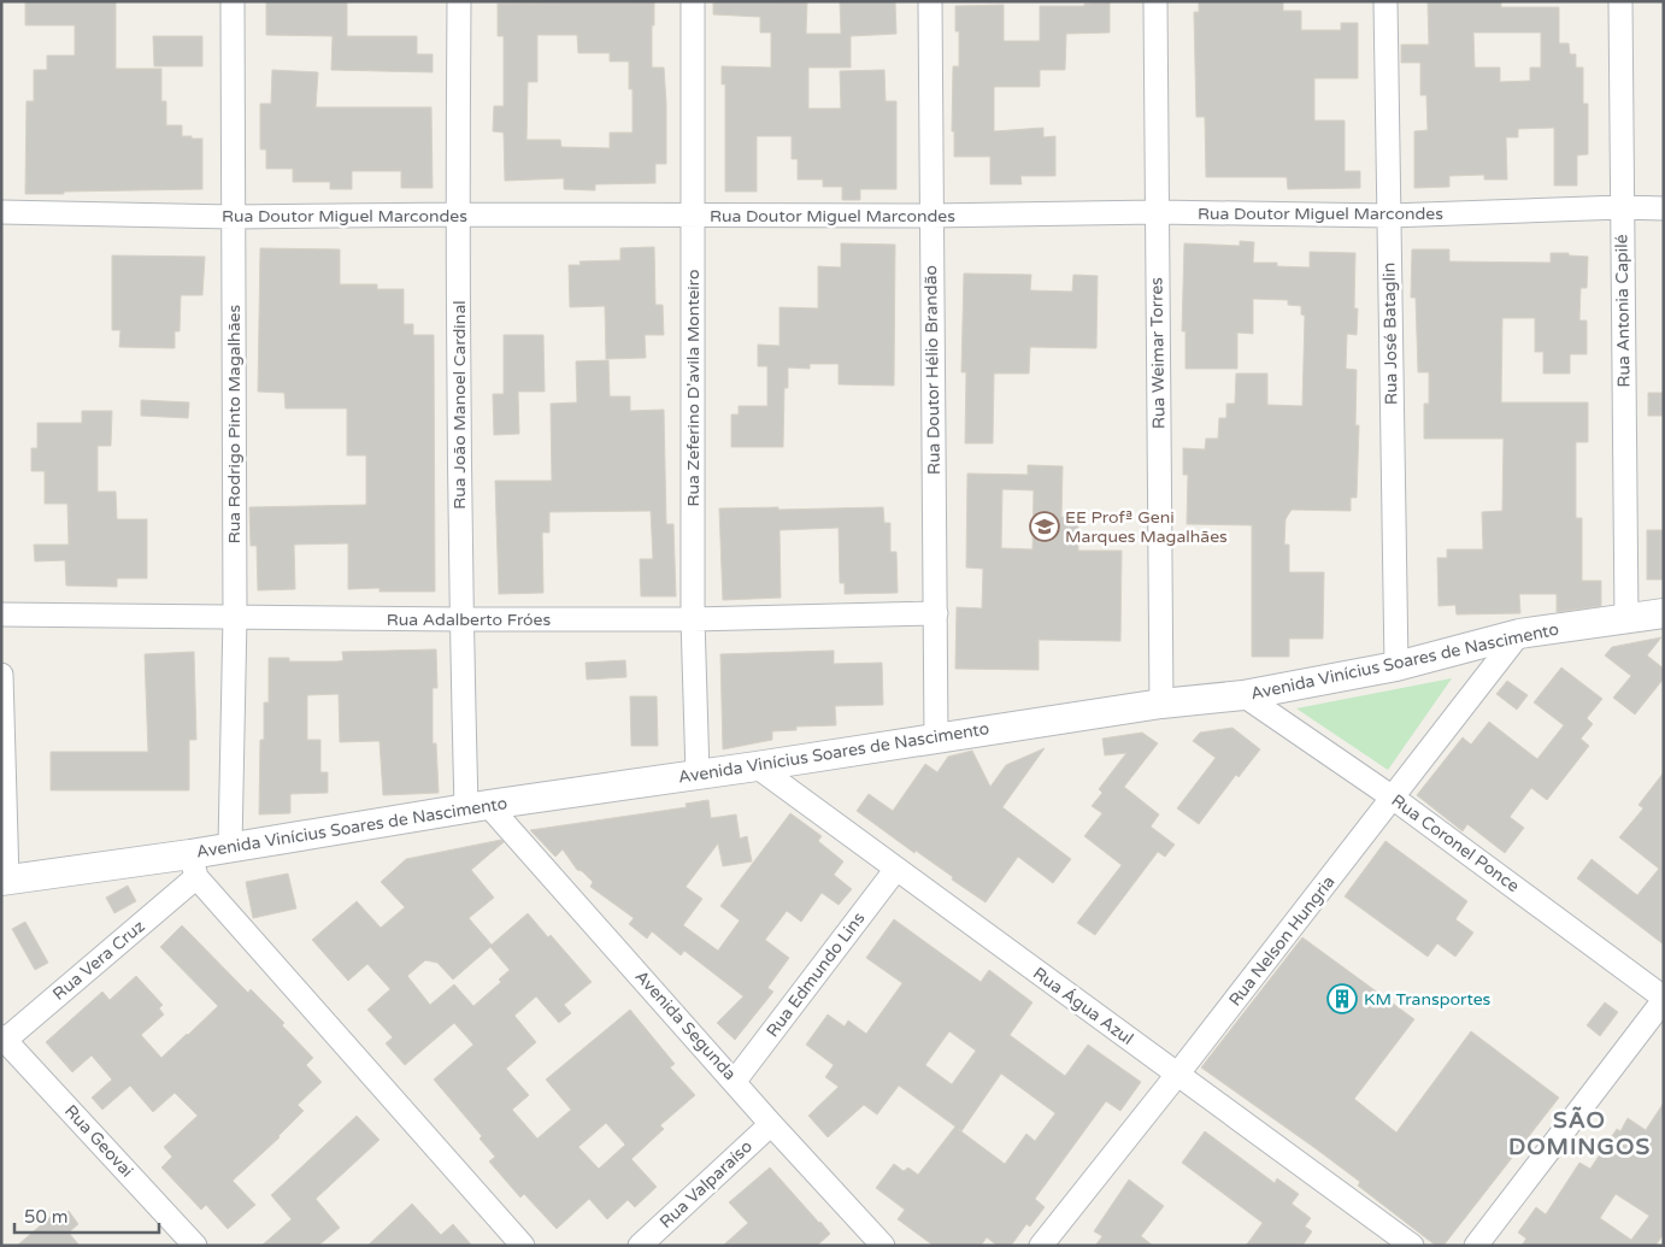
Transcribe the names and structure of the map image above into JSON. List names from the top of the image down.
{
  "streets": {
    "street": [
      "Rua Doutor Miguel Marcondes",
      "Rua Antonia Capilé",
      "Rua José Bataglin",
      "Rua Weimar Torres",
      "Rua Doutor Hélio Brandão",
      "Rua Zeferino D'avila Monteiro",
      "Rua João Manoel Cardinal",
      "Rua Rodrigo Pinto Magalhães",
      "Rua Adalberto Fróes",
      "Avenida Vinícius Soares de Nascimento",
      "Rua Coronel Ponce",
      "Rua Nelson Hungria",
      "Rua Vera Cruz",
      "Rua Edmundo Lins",
      "Rua Água Azul",
      "Avenida Segunda",
      "Rua Geovai",
      "Rua Valparaíso"
    ]
  },
  "crossings": [
    ["Rua Doutor Miguel Marcondes", "Rua Antonia Capilé"],
    ["Rua Doutor Miguel Marcondes", "Rua José Bataglin"],
    ["Rua Doutor Miguel Marcondes", "Rua Weimar Torres"],
    ["Rua Doutor Miguel Marcondes", "Rua Doutor Hélio Brandão"],
    ["Rua Doutor Miguel Marcondes", "Rua Zeferino D'avila Monteiro"],
    ["Rua Doutor Miguel Marcondes", "Rua João Manoel Cardinal"],
    ["Rua Doutor Miguel Marcondes", "Rua Rodrigo Pinto Magalhães"],
    ["Rua Antonia Capilé", "Avenida Vinícius Soares de Nascimento"],
    ["Rua José Bataglin", "Avenida Vinícius Soares de Nascimento"],
    ["Rua Weimar Torres", "Avenida Vinícius Soares de Nascimento"],
    ["Rua Doutor Hélio Brandão", "Rua Adalberto Fróes"],
    ["Rua Doutor Hélio Brandão", "Avenida Vinícius Soares de Nascimento"],
    ["Rua Zeferino D'avila Monteiro", "Rua Adalberto Fróes"],
    ["Rua Zeferino D'avila Monteiro", "Avenida Vinícius Soares de Nascimento"],
    ["Rua João Manoel Cardinal", "Rua Adalberto Fróes"],
    ["Rua João Manoel Cardinal", "Avenida Vinícius Soares de Nascimento"],
    ["Rua João Manoel Cardinal", "Avenida Segunda"],
    ["Rua Rodrigo Pinto Magalhães", "Rua Adalberto Fróes"],
    ["Rua Rodrigo Pinto Magalhães", "Avenida Vinícius Soares de Nascimento"],
    ["Avenida Vinícius Soares de Nascimento", "Rua Coronel Ponce"],
    ["Avenida Vinícius Soares de Nascimento", "Rua Nelson Hungria"],
    ["Avenida Vinícius Soares de Nascimento", "Rua Vera Cruz"],
    ["Avenida Vinícius Soares de Nascimento", "Rua Água Azul"],
    ["Avenida Vinícius Soares de Nascimento", "Avenida Segunda"],
    ["Rua Coronel Ponce", "Rua Nelson Hungria"],
    ["Rua Nelson Hungria", "Rua Água Azul"],
    ["Rua Vera Cruz", "Rua Geovai"],
    ["Rua Edmundo Lins", "Rua Água Azul"],
    ["Rua Edmundo Lins", "Avenida Segunda"],
    ["Avenida Segunda", "Rua Valparaíso"]
  ],
  "districts": ["SÃO DOMINGOS"],
  "places": {
    "school or university": ["EE Profª Geni Marques Magalhães"],
    "building": ["KM Transportes"]
  },
  "scale_bar": "50 m"
}
